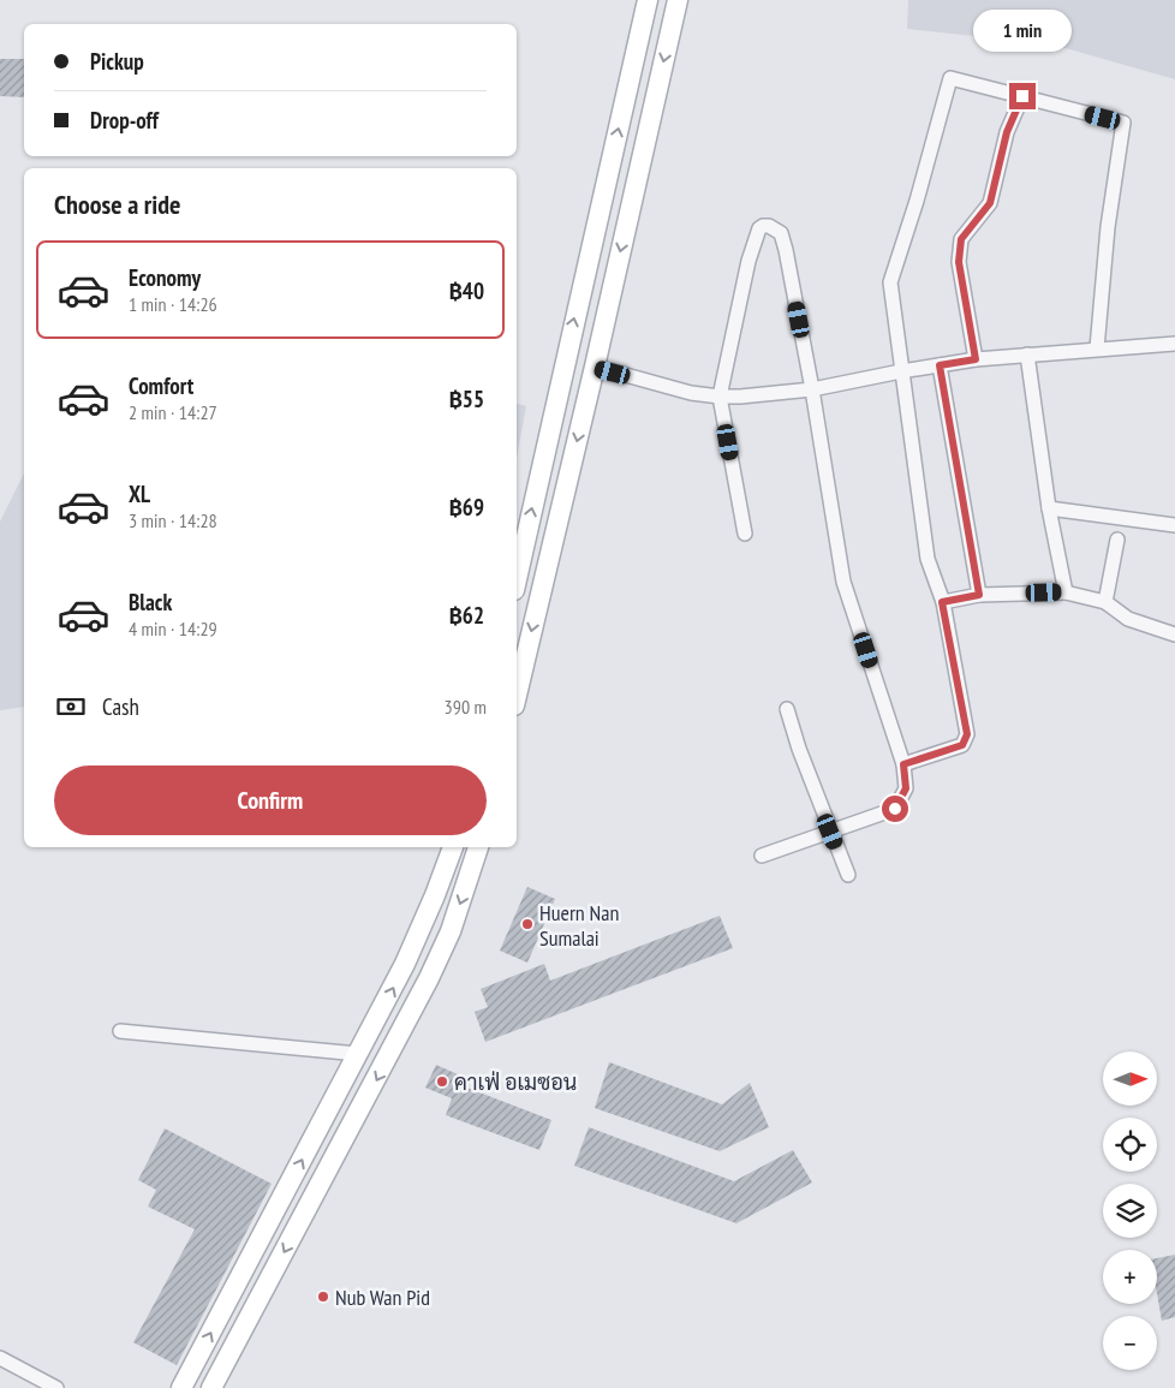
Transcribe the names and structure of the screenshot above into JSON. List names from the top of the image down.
{
  "places": ["Huern Nan Sumalai", "คาเฟ่ อเมซอน", "Nub Wan Pid"],
  "north": "right",
  "page": {
    "bubble": "1 min",
    "banner": ["Pickup", "Drop-off"],
    "heading": "Choose a ride",
    "list": [
      {
        "name": "Economy",
        "note": "1 min · 14:26",
        "value": "฿40"
      },
      {
        "name": "Comfort",
        "note": "2 min · 14:27",
        "value": "฿55"
      },
      {
        "name": "XL",
        "note": "3 min · 14:28",
        "value": "฿69"
      },
      {
        "name": "Black",
        "note": "4 min · 14:29",
        "value": "฿62"
      }
    ],
    "pay": ["Cash", "390 m"],
    "buttons": "Confirm",
    "map_buttons": ["+", "−"]
  }
}
